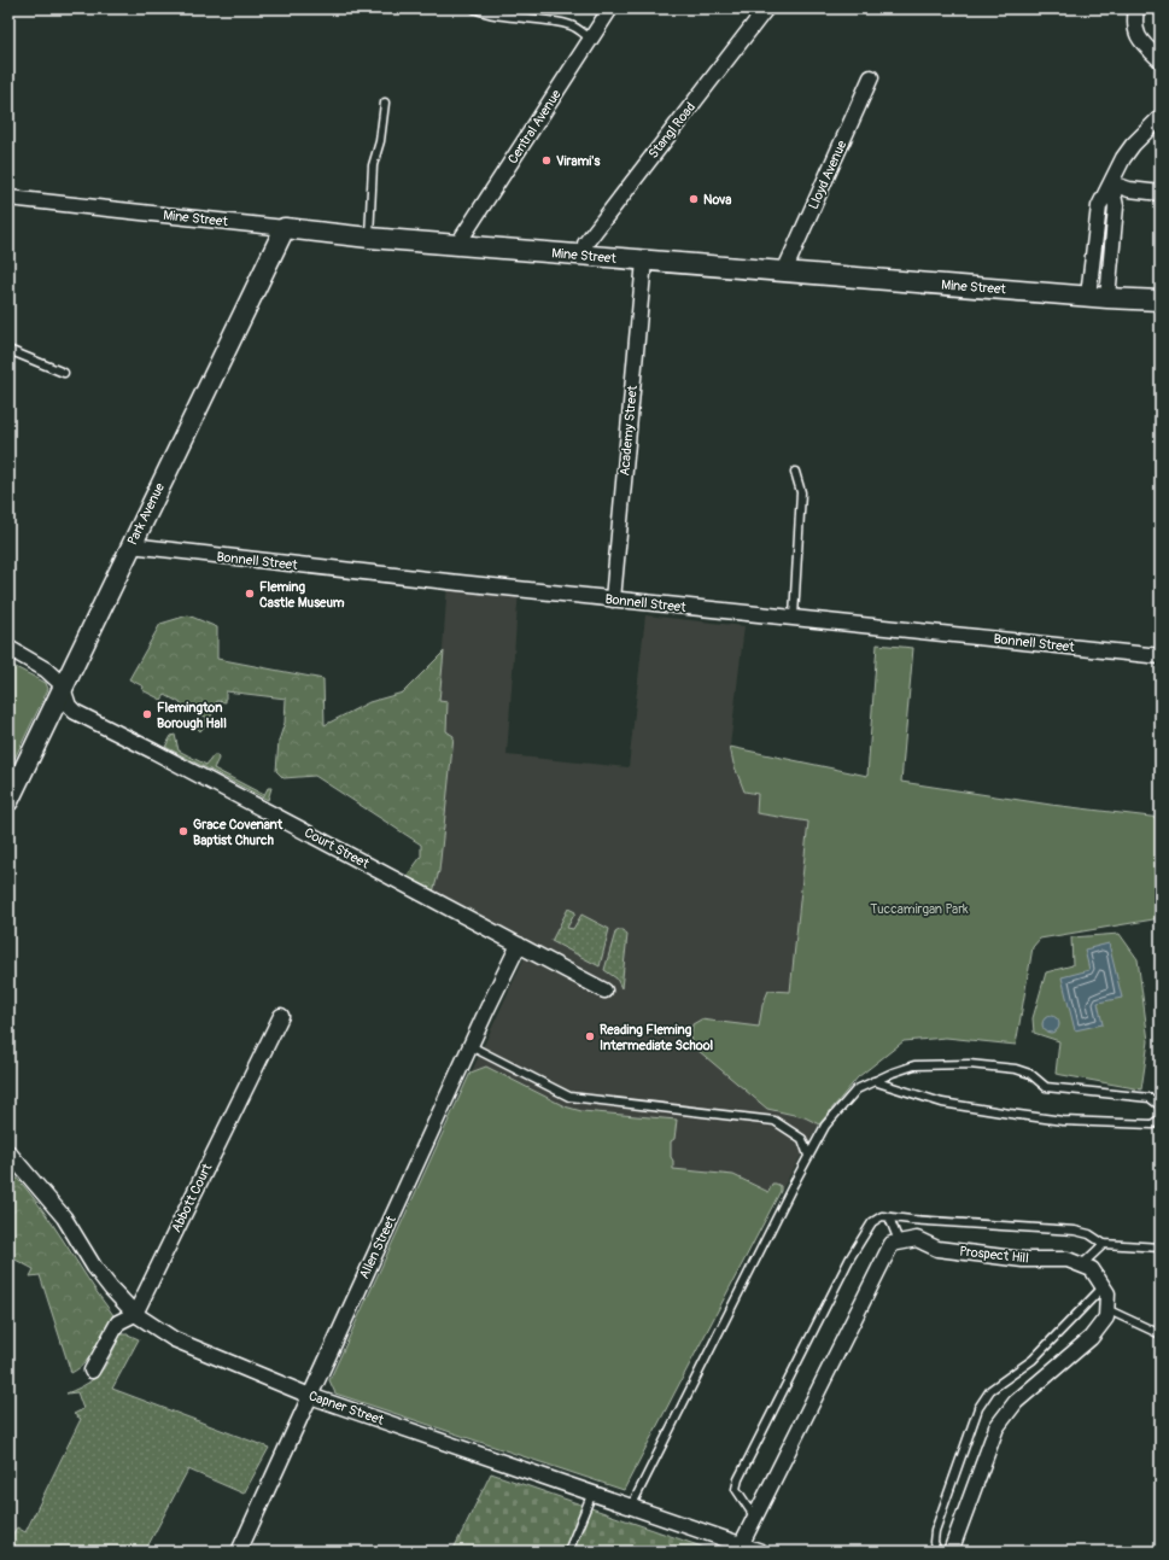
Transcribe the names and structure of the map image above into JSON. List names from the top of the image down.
{
  "streets": {
    "street": [
      "Central Avenue",
      "Stangl Road",
      "Lloyd Avenue",
      "Mine Street",
      "Academy Street",
      "Park Avenue",
      "Bonnell Street",
      "Court Street",
      "Abbott Court",
      "Allen Street",
      "Prospect Hill",
      "Capner Street"
    ]
  },
  "crossings": [
    ["Central Avenue", "Mine Street"],
    ["Stangl Road", "Mine Street"],
    ["Lloyd Avenue", "Mine Street"],
    ["Mine Street", "Academy Street"],
    ["Mine Street", "Park Avenue"],
    ["Academy Street", "Bonnell Street"],
    ["Park Avenue", "Bonnell Street"],
    ["Park Avenue", "Court Street"],
    ["Court Street", "Allen Street"],
    ["Abbott Court", "Capner Street"],
    ["Allen Street", "Capner Street"]
  ],
  "parks": ["Tuccamirgan Park"],
  "places": [
    "Virami's",
    "Nova",
    "Fleming Castle Museum",
    "Flemington Borough Hall",
    "Grace Covenant Baptist Church",
    "Reading Fleming Intermediate School"
  ]
}
